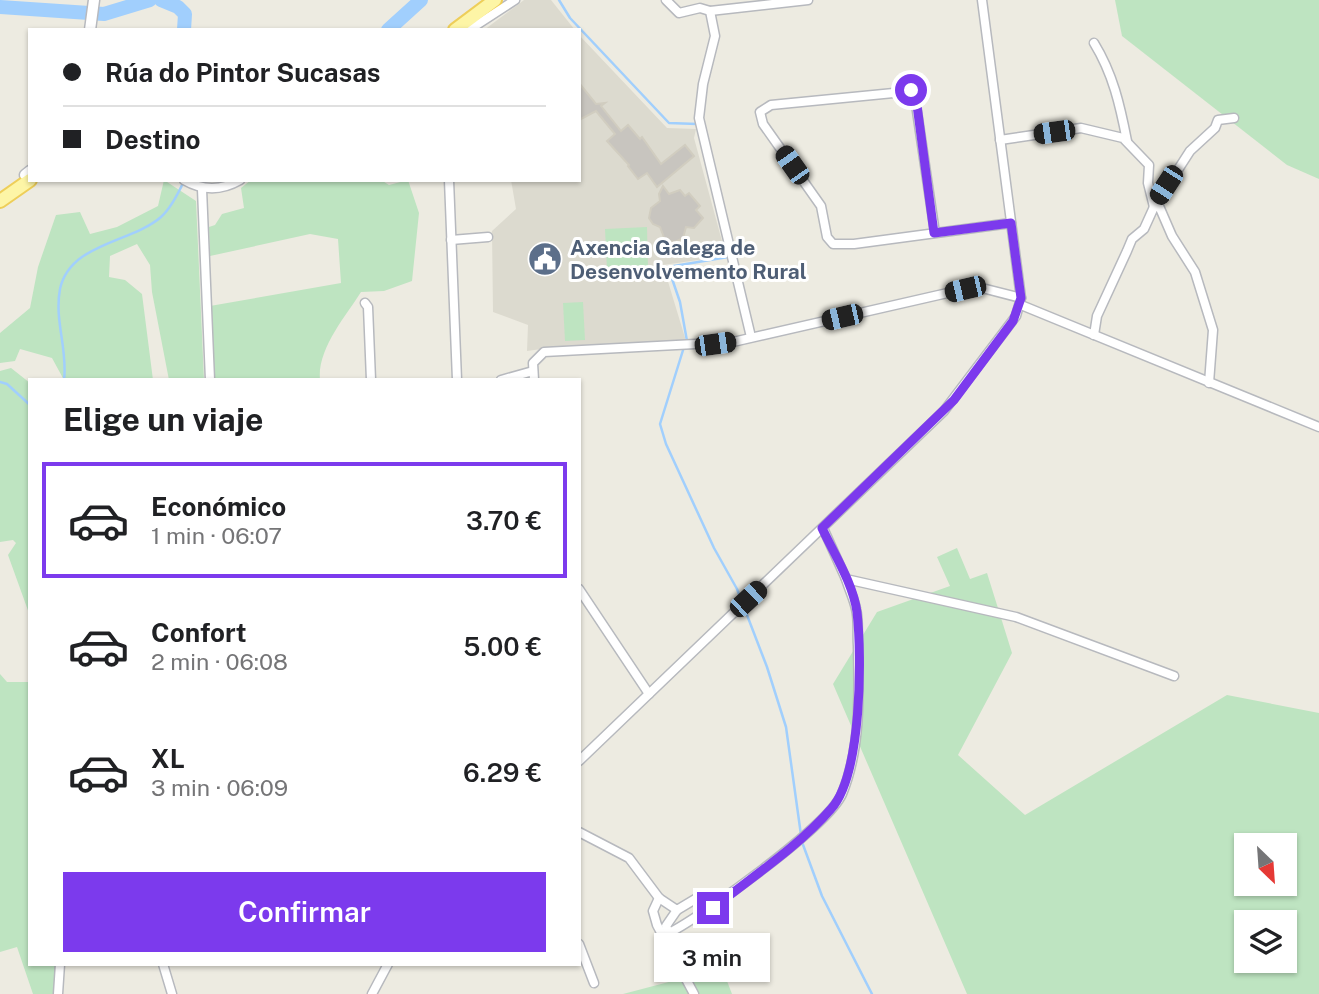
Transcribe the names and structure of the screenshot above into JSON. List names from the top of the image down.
{
  "places": {
    "public building": ["Axencia Galega de Desenvolvemento Rural"]
  },
  "north": "bottom right",
  "page": {
    "banner": ["Rúa do Pintor Sucasas", "Destino"],
    "heading": "Elige un viaje",
    "list": [
      {
        "name": "Económico",
        "note": "1 min · 06:07",
        "value": "3.70 €"
      },
      {
        "name": "Confort",
        "note": "2 min · 06:08",
        "value": "5.00 €"
      },
      {
        "name": "XL",
        "note": "3 min · 06:09",
        "value": "6.29 €"
      }
    ],
    "buttons": "Confirmar",
    "bubble": "3 min"
  }
}
